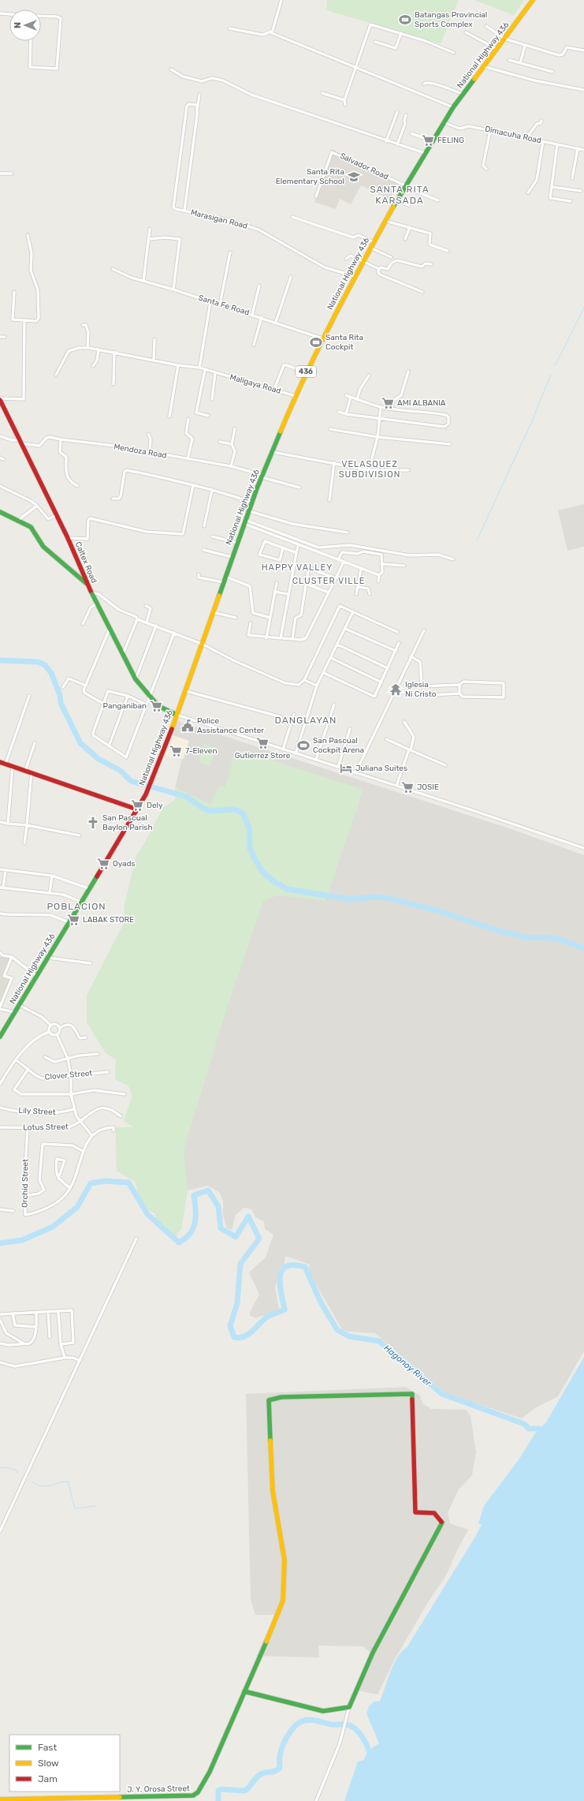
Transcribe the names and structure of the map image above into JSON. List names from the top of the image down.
{
  "streets": {
    "street": [
      "National Highway 436",
      "Dimacuha Road",
      "Salvador Road",
      "Marasigan Road",
      "Santa Fe Road",
      "436",
      "Maligaya Road",
      "Mendoza Road",
      "Caltex Road",
      "Clover Street",
      "Lily Street",
      "Lotus Street",
      "Orchid Street",
      "J. Y. Orosa Street"
    ]
  },
  "crossings": [
    ["National Highway 436", "Dimacuha Road"],
    ["National Highway 436", "Salvador Road"],
    ["National Highway 436", "Marasigan Road"],
    ["National Highway 436", "Santa Fe Road"],
    ["National Highway 436", "Maligaya Road"],
    ["National Highway 436", "Mendoza Road"],
    ["National Highway 436", "Caltex Road"],
    ["Mendoza Road", "Caltex Road"],
    ["Lotus Street", "Orchid Street"]
  ],
  "districts": [
    "SANTA RITA KARSADA",
    "VELASQUEZ SUBDIVISION",
    "HAPPY VALLEY",
    "CLUSTER VILLE",
    "DANGLAYAN",
    "POBLACION"
  ],
  "water": ["Hagonoy River"],
  "places": {
    "sports": ["Batangas Provincial Sports Complex", "Santa Rita Cockpit", "San Pascual Cockpit Arena"],
    "supermarket": [
      "FELING",
      "AMI ALBANIA",
      "Panganiban",
      "Gutierrez Store",
      "7-Eleven",
      "JOSIE",
      "Dely",
      "Oyads",
      "LABAK STORE"
    ],
    "school or university": ["Santa Rita Elementary School"],
    "temple": ["Iglesia Ni Cristo"],
    "public building": ["Police Assistance Center"],
    "hotel": ["Juliana Suites"],
    "church": ["San Pascual Baylon Parish"]
  },
  "legend": ["Fast", "Slow", "Jam"],
  "north": "left"
}
